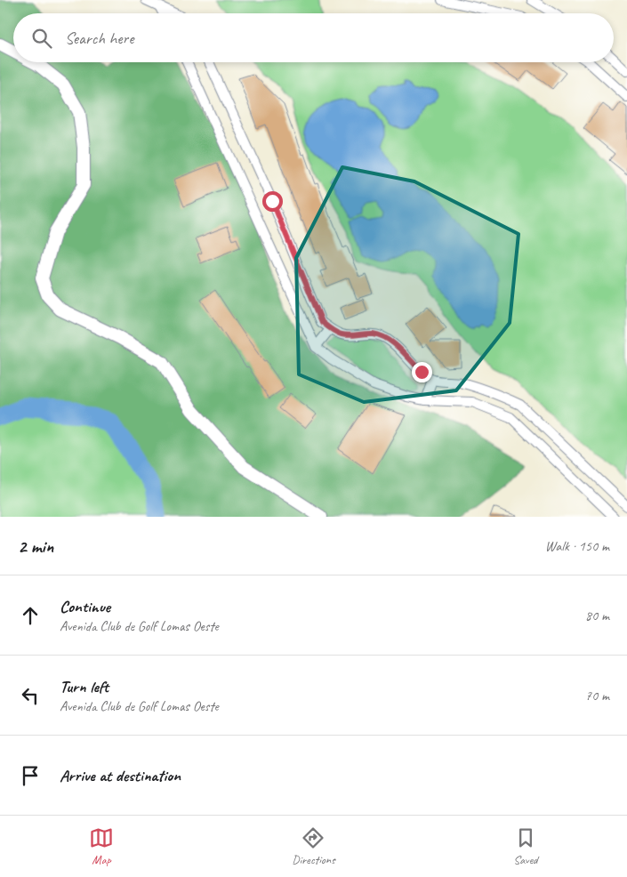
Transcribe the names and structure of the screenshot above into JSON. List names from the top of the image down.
{
  "page": {
    "search": "Search here",
    "heading": ["2 min", "Walk · 150 m"],
    "list": [
      ["Continue", "Avenida Club de Golf Lomas Oeste", "80 m"],
      ["Turn left", "Avenida Club de Golf Lomas Oeste", "70 m"],
      "Arrive at destination"
    ],
    "nav": ["Map", "Directions", "Saved"]
  }
}
